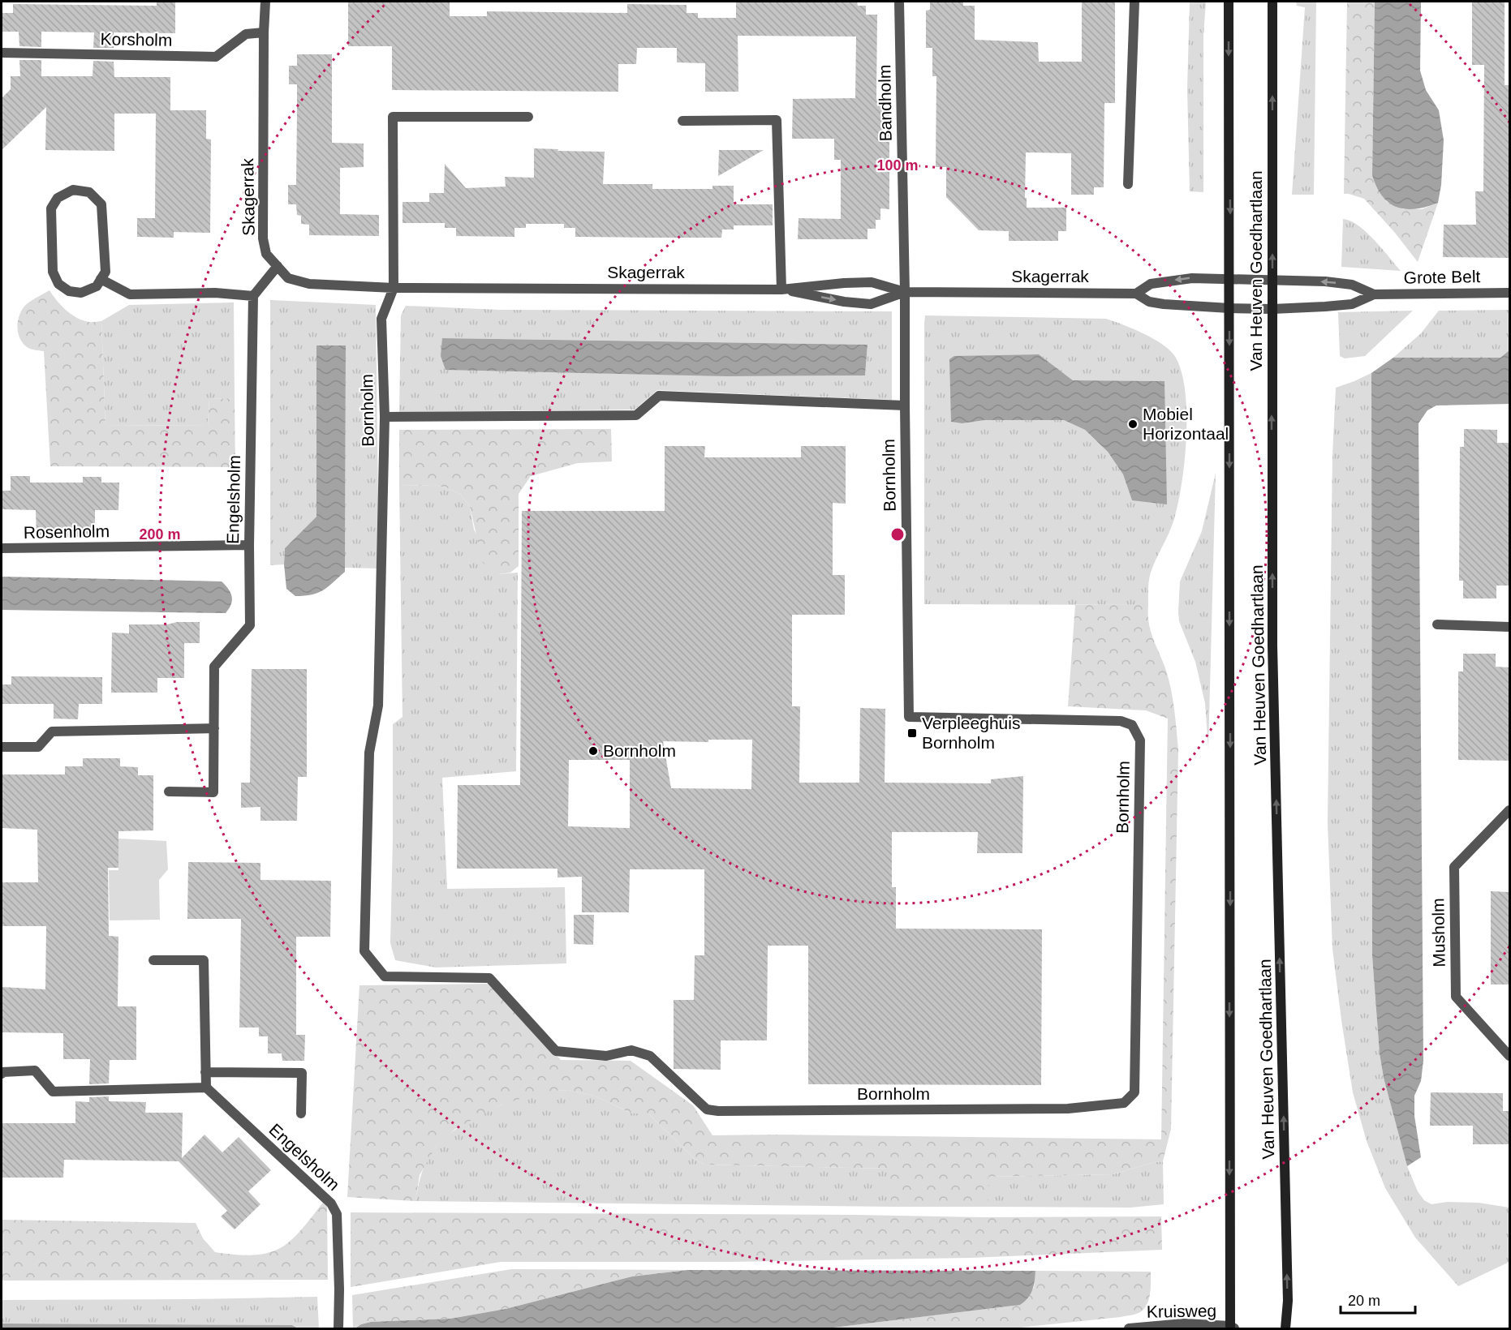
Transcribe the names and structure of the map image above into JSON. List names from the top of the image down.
{
  "streets": {
    "main road": ["Van Heuven Goedhartlaan"],
    "street": [
      "Korsholm",
      "Bandholm",
      "Skagerrak",
      "Grote Belt",
      "Bornholm",
      "Engelsholm",
      "Rosenholm",
      "Musholm",
      "Kruisweg"
    ]
  },
  "crossings": [
    ["Korsholm", "Skagerrak"],
    ["Bandholm", "Skagerrak"],
    ["Bandholm", "Bornholm"],
    ["Skagerrak", "Van Heuven Goedhartlaan"],
    ["Skagerrak", "Grote Belt"],
    ["Skagerrak", "Bornholm"],
    ["Van Heuven Goedhartlaan", "Grote Belt"],
    ["Van Heuven Goedhartlaan", "Kruisweg"],
    ["Engelsholm", "Rosenholm"]
  ],
  "places": {
    "other": ["Mobiel Horizontaal", "Bornholm"],
    "transit": ["Verpleeghuis Bornholm"]
  },
  "scale_bar": "20 m",
  "rings": ["100 m", "200 m"]
}
